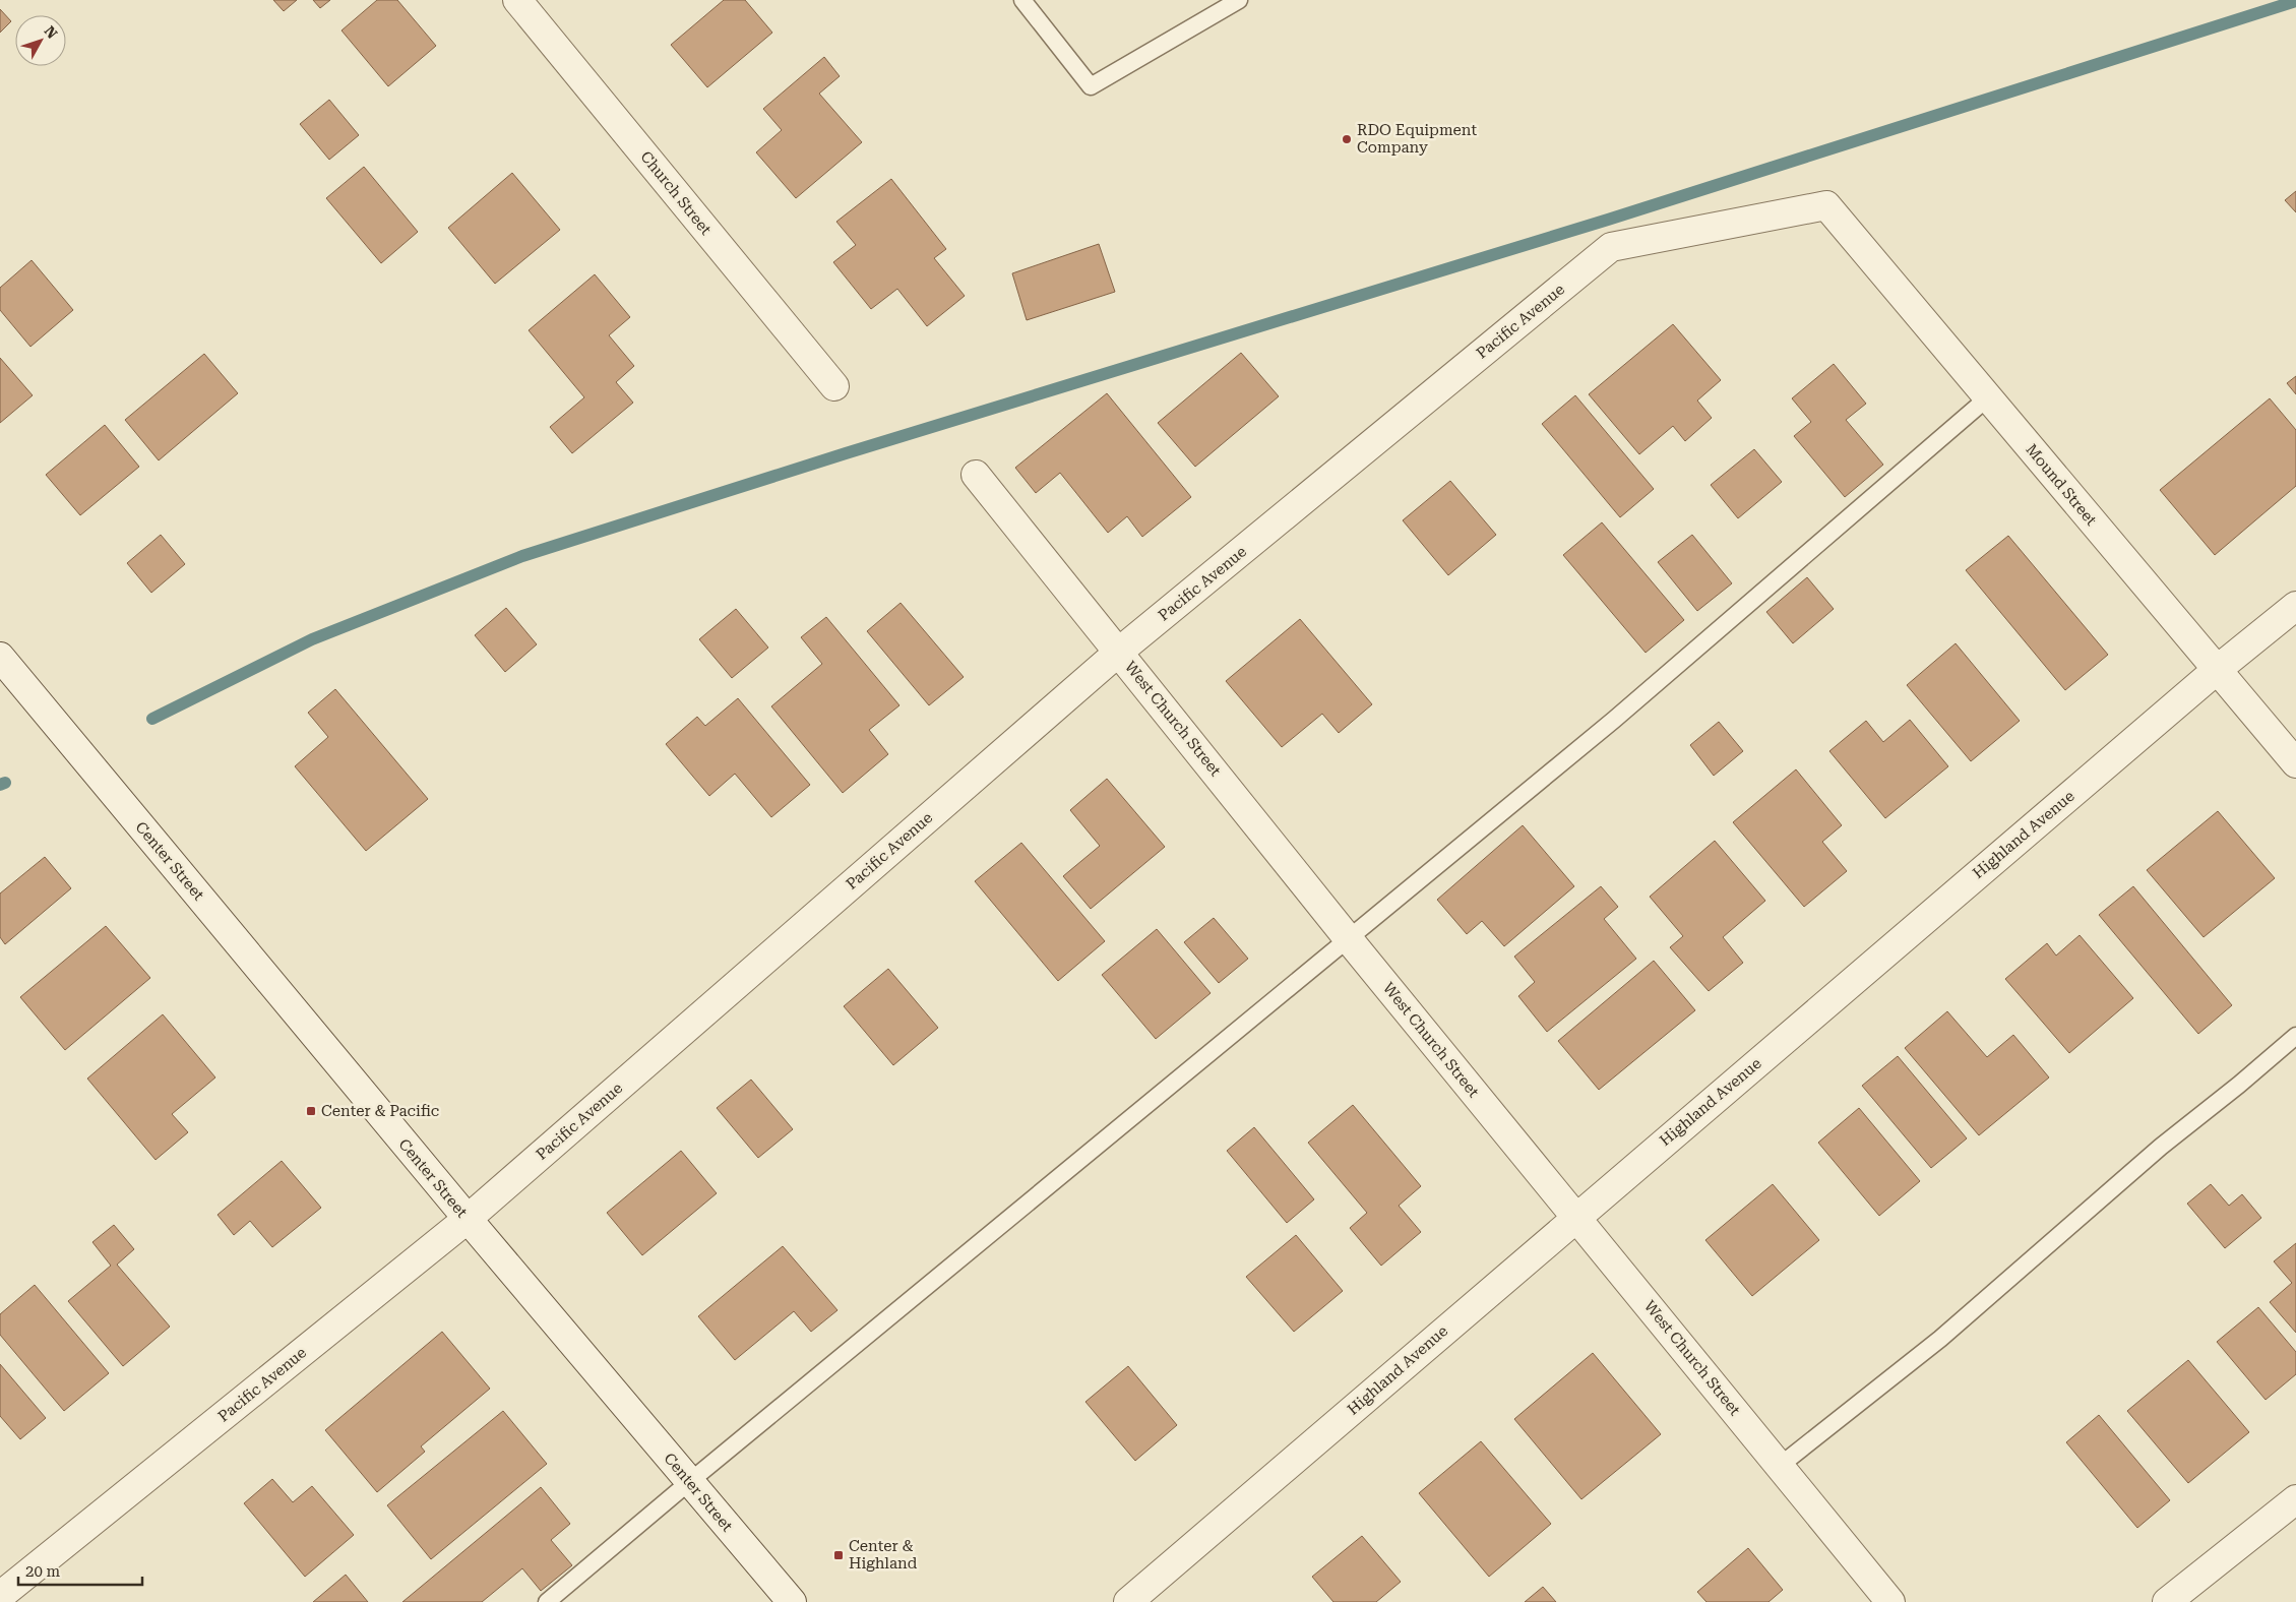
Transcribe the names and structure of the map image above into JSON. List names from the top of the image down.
{
  "streets": {
    "street": [
      "Church Street",
      "Pacific Avenue",
      "Mound Street",
      "West Church Street",
      "Highland Avenue",
      "Center Street"
    ]
  },
  "crossings": [
    ["Pacific Avenue", "Mound Street"],
    ["Pacific Avenue", "West Church Street"],
    ["Pacific Avenue", "Center Street"],
    ["Mound Street", "Highland Avenue"],
    ["West Church Street", "Highland Avenue"]
  ],
  "places": {
    "other": ["RDO Equipment Company"],
    "transit": ["Center & Pacific", "Center & Highland"]
  },
  "scale_bar": "20 m",
  "north": "top right"
}
